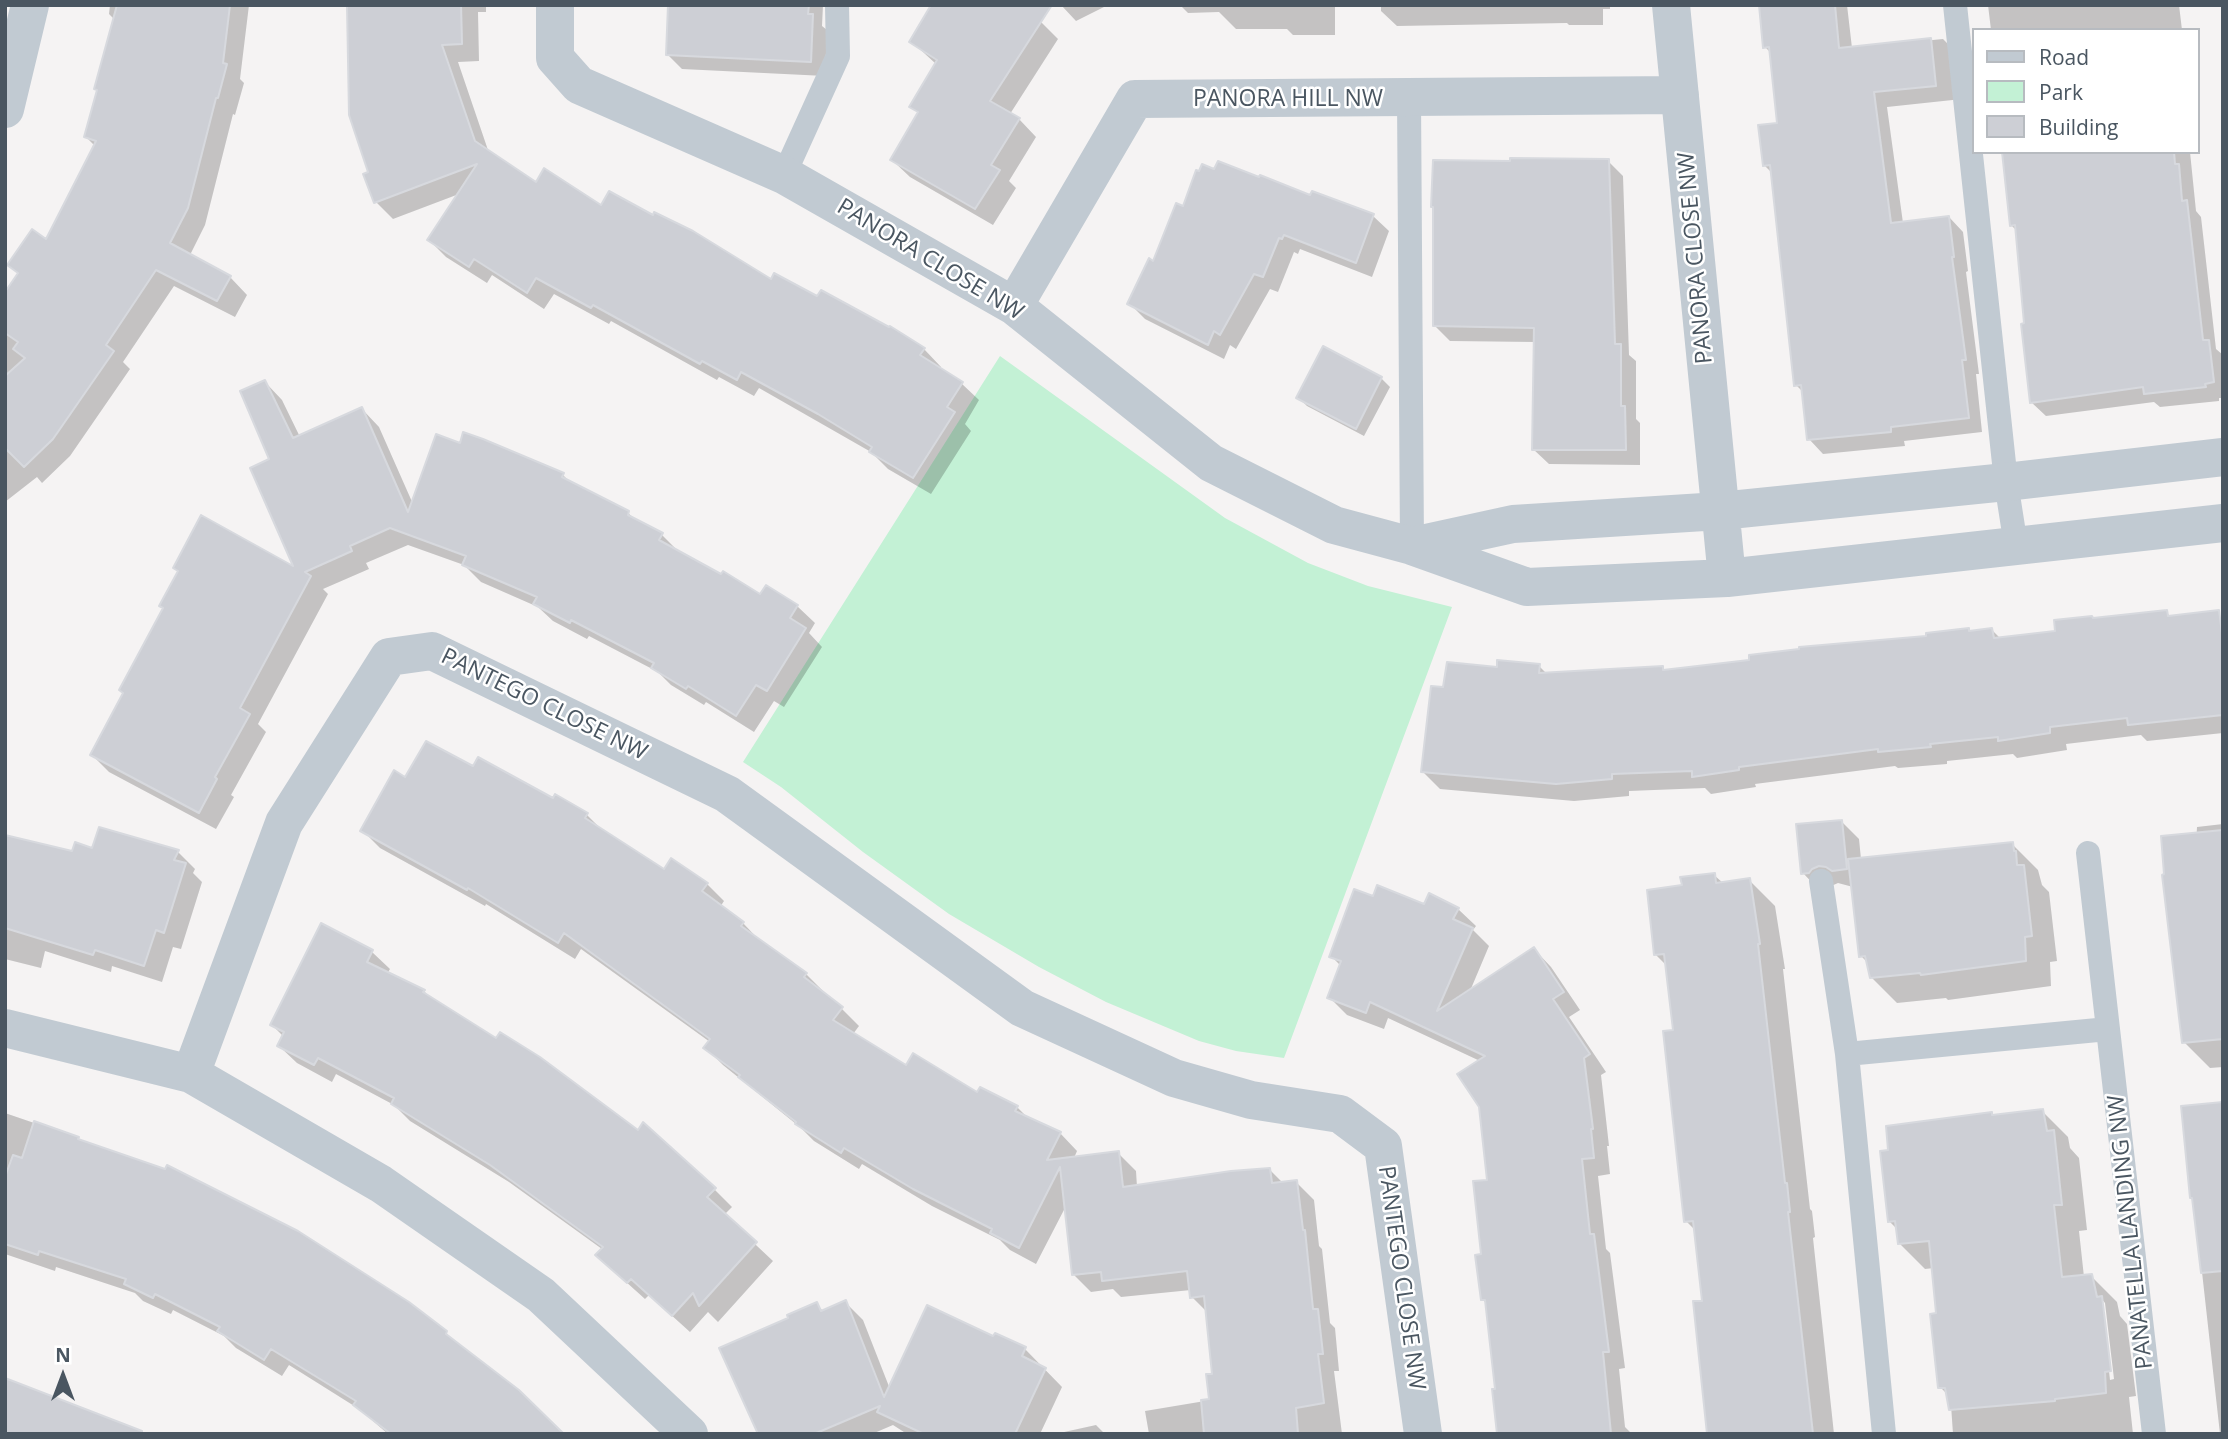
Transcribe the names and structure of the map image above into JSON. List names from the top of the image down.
{
  "streets": {
    "street": ["PANORA HILL NW", "PANORA CLOSE NW", "PANTEGO CLOSE NW"],
    "lane": ["PANATELLA LANDING NW"]
  },
  "crossings": [
    ["PANORA HILL NW", "PANORA CLOSE NW"]
  ],
  "legend": ["Road", "Park", "Building"],
  "north": "top"
}
